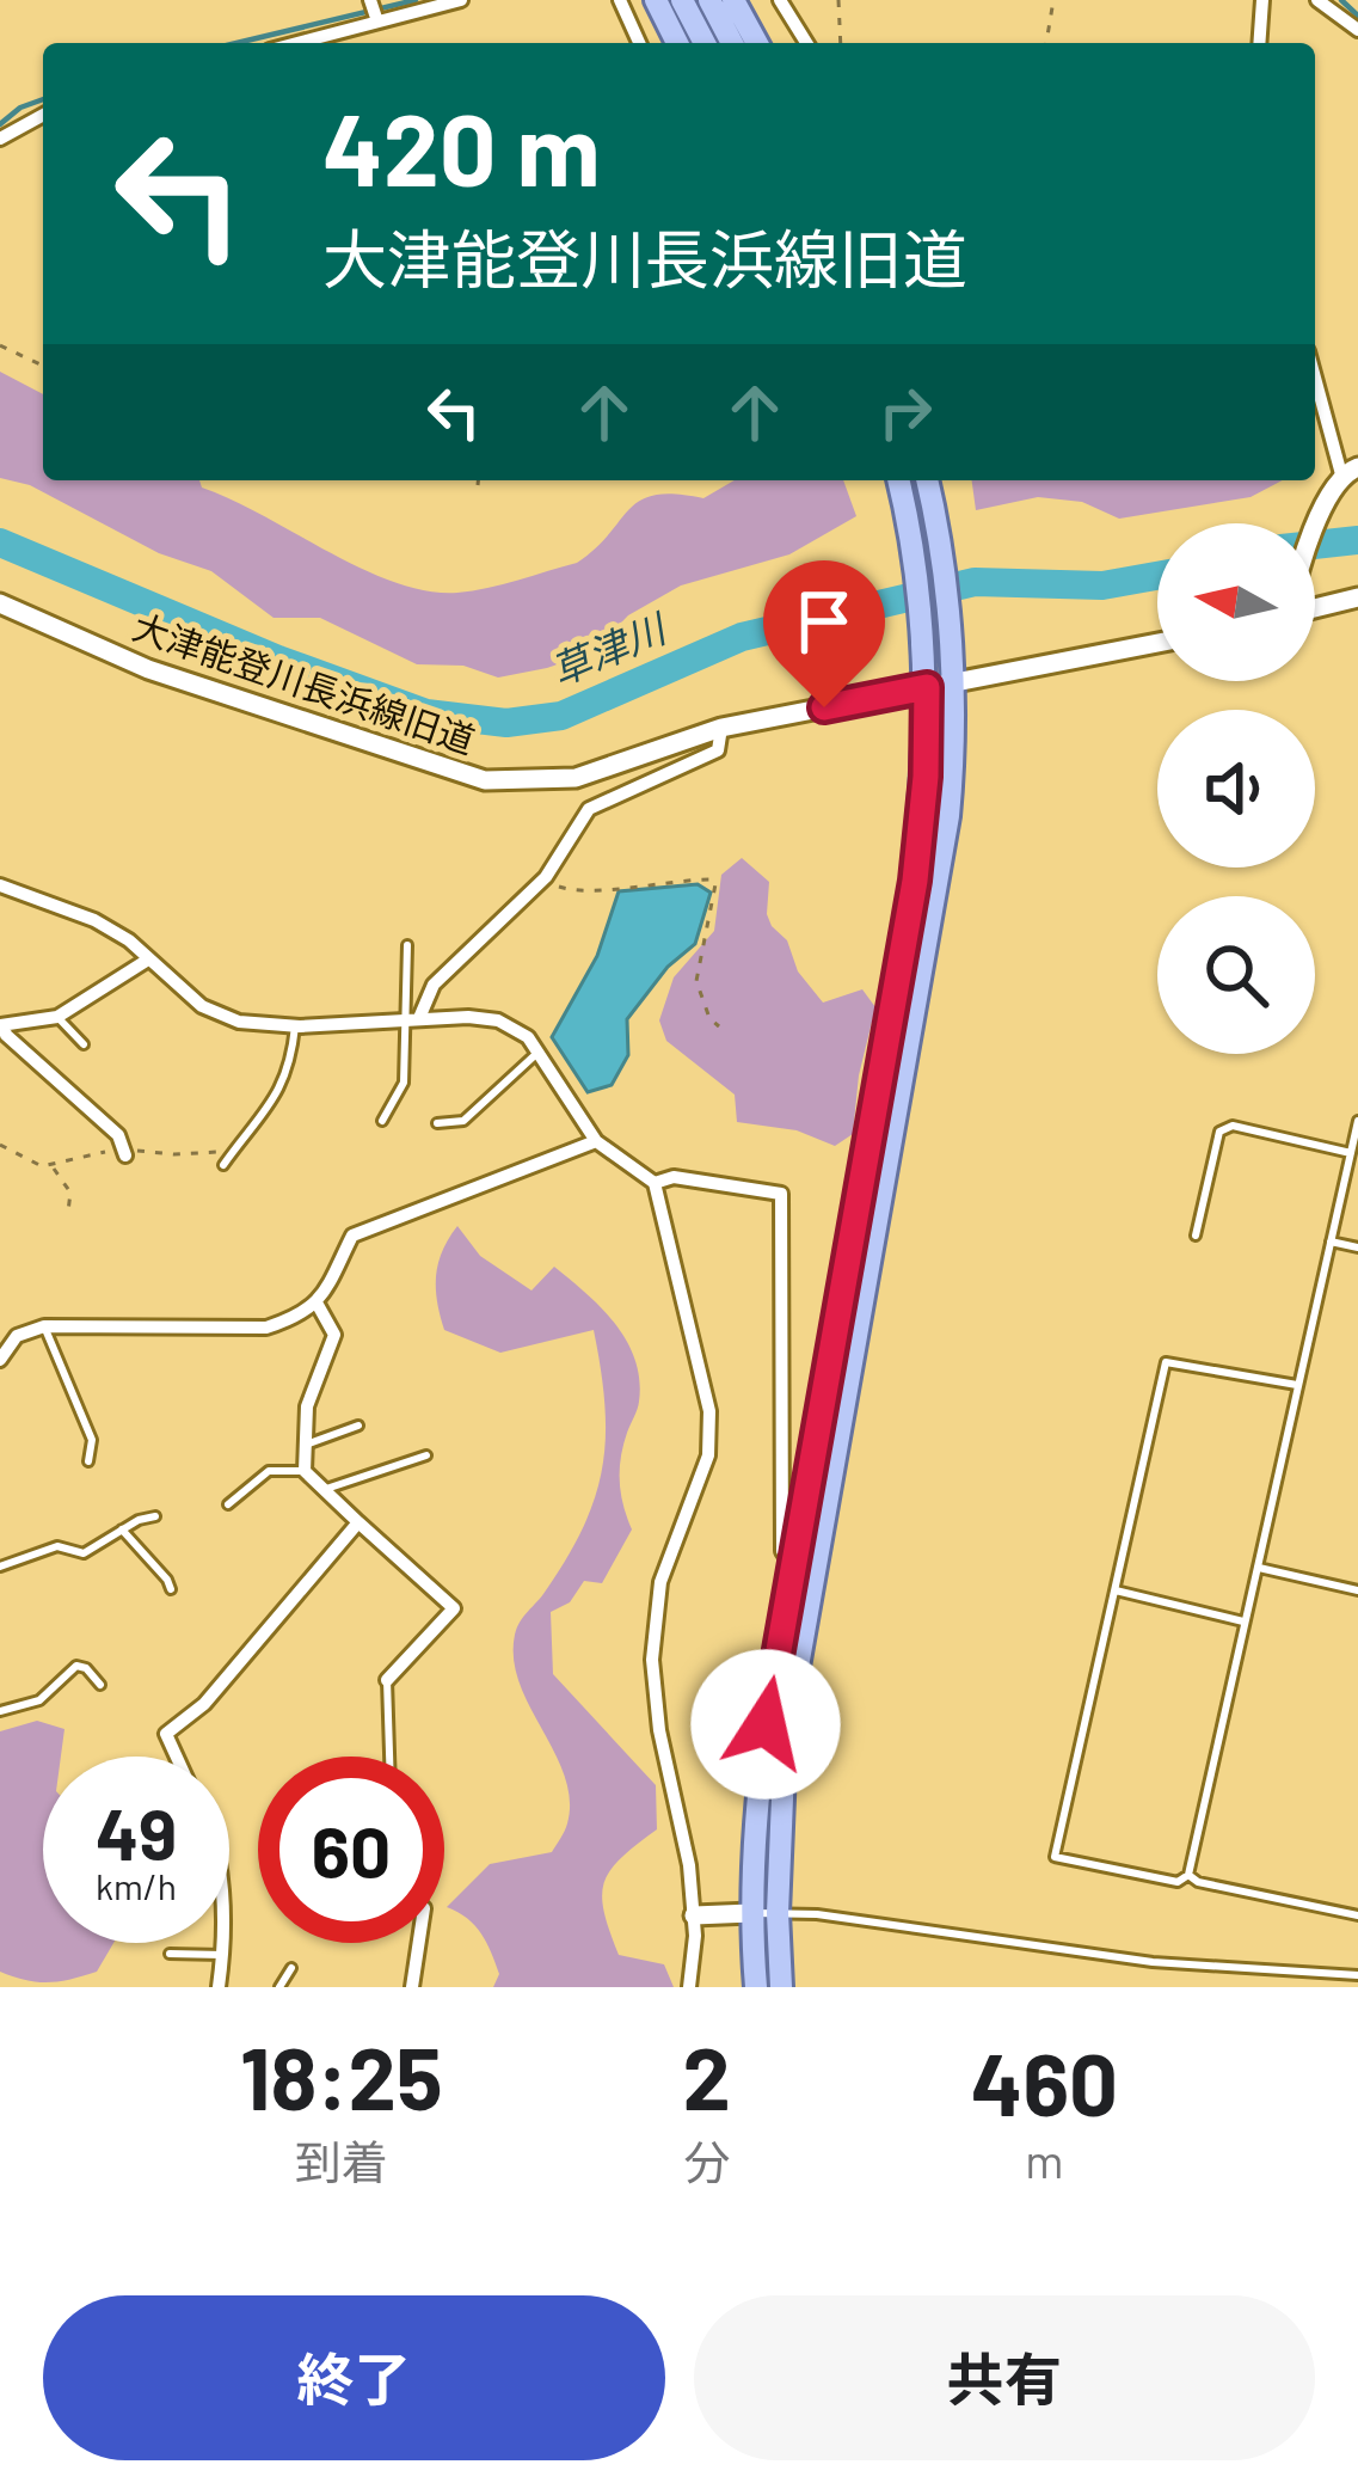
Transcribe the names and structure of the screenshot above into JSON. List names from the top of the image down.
{
  "streets": {
    "street": ["大津能登川長浜線旧道"]
  },
  "water": ["草津川"],
  "north": "left",
  "page": {
    "turn": ["420 m", "大津能登川長浜線旧道"],
    "speed": "49 km/h",
    "limit": "60",
    "eta": [
      "18:25",
      "到着",
      "2",
      "分",
      "460",
      "m"
    ],
    "buttons": ["終了", "共有"]
  }
}
